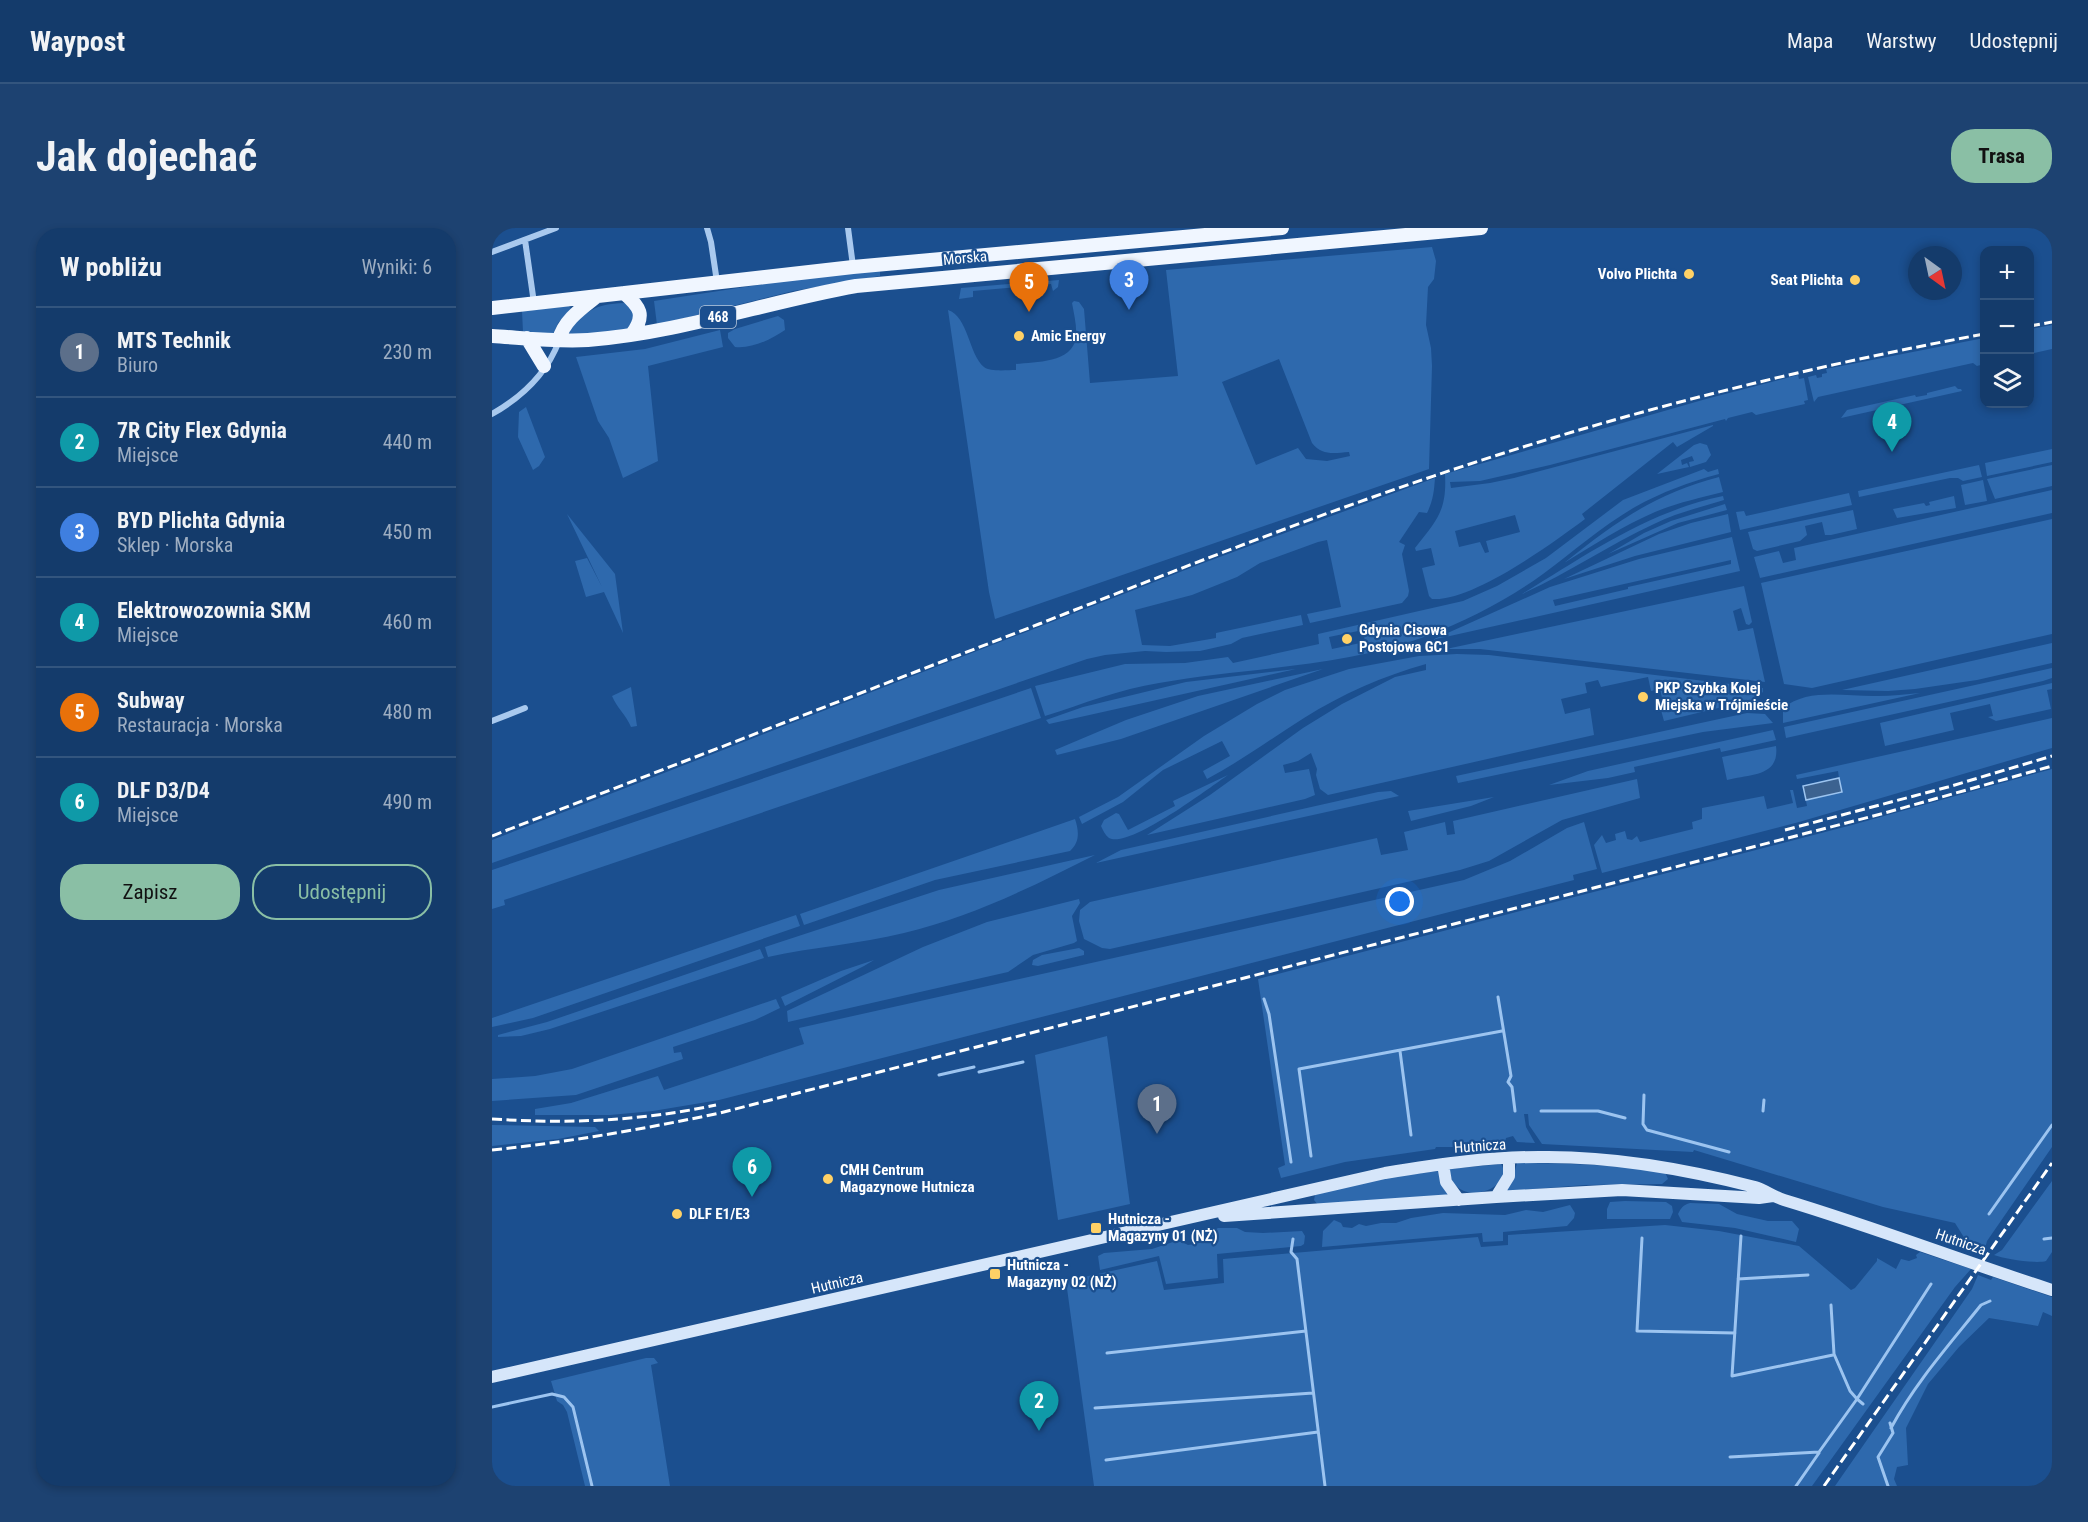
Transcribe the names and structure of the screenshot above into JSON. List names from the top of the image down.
{
  "streets": {
    "main road": ["Morska", "468", "Hutnicza"]
  },
  "places": {
    "other": [
      "Volvo Plichta",
      "Seat Plichta",
      "Amic Energy",
      "Gdynia Cisowa Postojowa GC1",
      "PKP Szybka Kolej Miejska w Trójmieście",
      "CMH Centrum Magazynowe Hutnicza",
      "DLF E1/E3"
    ],
    "transit": ["Hutnicza - Magazyny 01 (NŻ)", "Hutnicza - Magazyny 02 (NŻ)"]
  },
  "north": "bottom right",
  "page": {
    "header": "Waypost",
    "nav": ["Mapa", "Warstwy", "Udostępnij"],
    "buttons": [
      "Trasa",
      ["Zapisz", "Udostępnij"]
    ],
    "title": "Jak dojechać",
    "heading": ["W pobliżu", "Wyniki: 6"],
    "map_buttons": ["+", "−"],
    "pins": [
      "3",
      "5",
      "4",
      "1",
      "6",
      "2"
    ],
    "list": [
      {
        "mark": "1",
        "name": "MTS Technik",
        "note": "Biuro",
        "value": "230 m"
      },
      {
        "mark": "2",
        "name": "7R City Flex Gdynia",
        "note": "Miejsce",
        "value": "440 m"
      },
      {
        "mark": "3",
        "name": "BYD Plichta Gdynia",
        "note": "Sklep · Morska",
        "value": "450 m"
      },
      {
        "mark": "4",
        "name": "Elektrowozownia SKM",
        "note": "Miejsce",
        "value": "460 m"
      },
      {
        "mark": "5",
        "name": "Subway",
        "note": "Restauracja · Morska",
        "value": "480 m"
      },
      {
        "mark": "6",
        "name": "DLF D3/D4",
        "note": "Miejsce",
        "value": "490 m"
      }
    ]
  }
}
